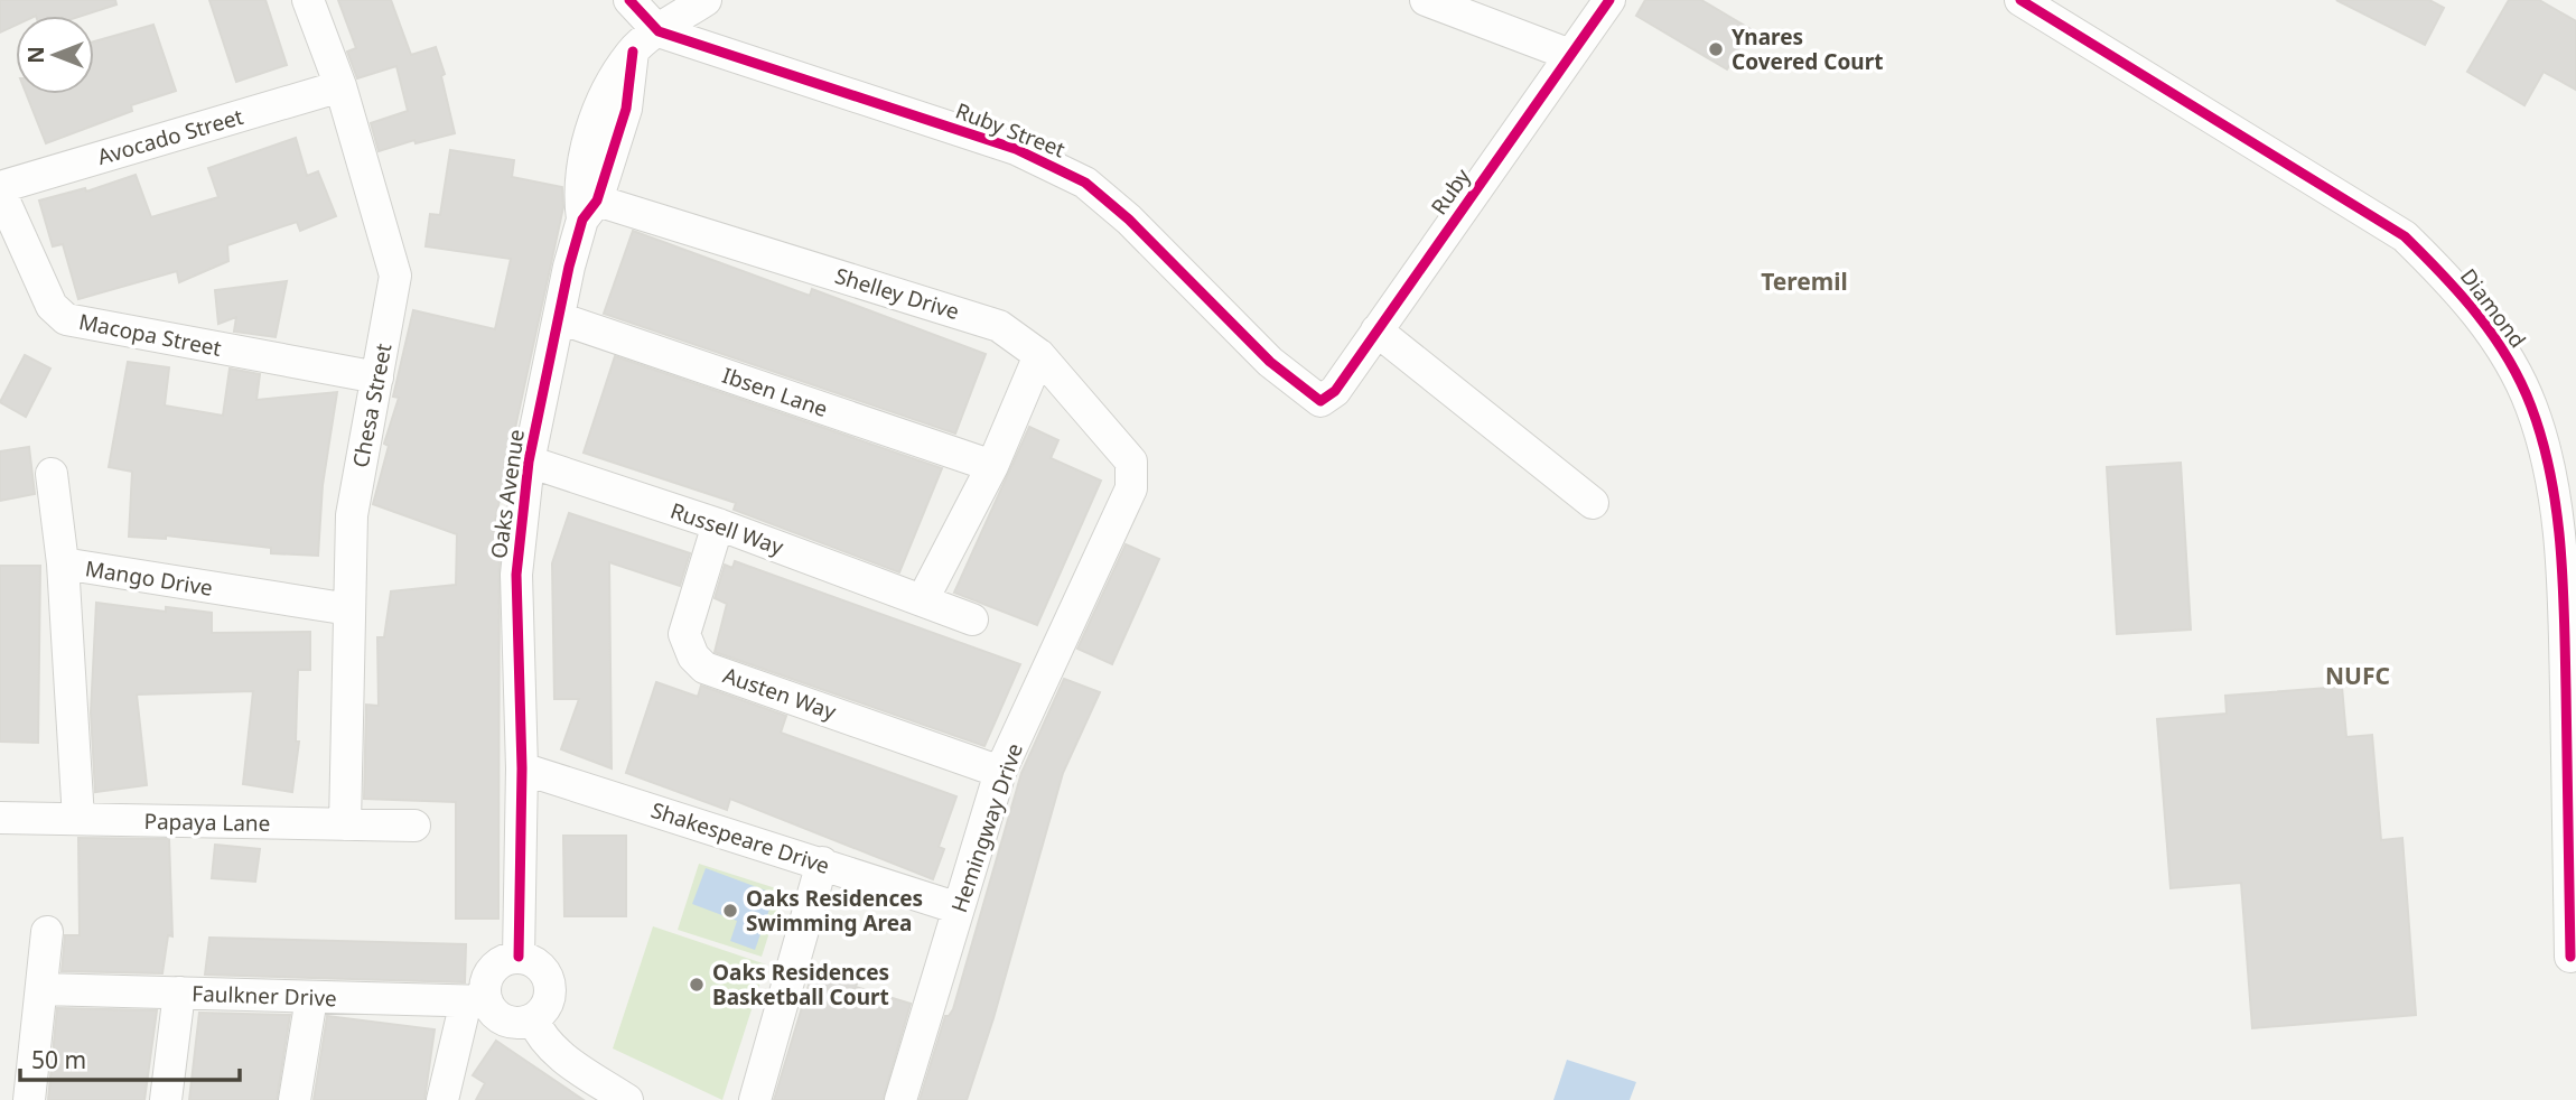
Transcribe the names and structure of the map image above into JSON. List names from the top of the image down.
{
  "streets": {
    "street": [
      "Ruby Street",
      "Avocado Street",
      "Ruby",
      "Shelley Drive",
      "Diamond",
      "Macopa Street",
      "Ibsen Lane",
      "Chesa Street",
      "Oaks Avenue",
      "Russell Way",
      "Mango Drive",
      "Austen Way",
      "Papaya Lane",
      "Hemingway Drive",
      "Shakespeare Drive",
      "Faulkner Drive"
    ]
  },
  "crossings": [
    ["Ruby Street", "Ruby"],
    ["Ruby Street", "Oaks Avenue"],
    ["Avocado Street", "Macopa Street"],
    ["Avocado Street", "Chesa Street"],
    ["Shelley Drive", "Oaks Avenue"],
    ["Shelley Drive", "Hemingway Drive"],
    ["Macopa Street", "Chesa Street"],
    ["Ibsen Lane", "Oaks Avenue"],
    ["Chesa Street", "Mango Drive"],
    ["Chesa Street", "Papaya Lane"],
    ["Oaks Avenue", "Russell Way"],
    ["Oaks Avenue", "Shakespeare Drive"],
    ["Oaks Avenue", "Faulkner Drive"],
    ["Russell Way", "Austen Way"],
    ["Mango Drive", "Papaya Lane"],
    ["Austen Way", "Hemingway Drive"],
    ["Hemingway Drive", "Shakespeare Drive"]
  ],
  "districts": ["Teremil", "NUFC"],
  "places": ["Ynares Covered Court", "Oaks Residences Swimming Area", "Oaks Residences Basketball Court"],
  "scale_bar": "50 m",
  "north": "left"
}
